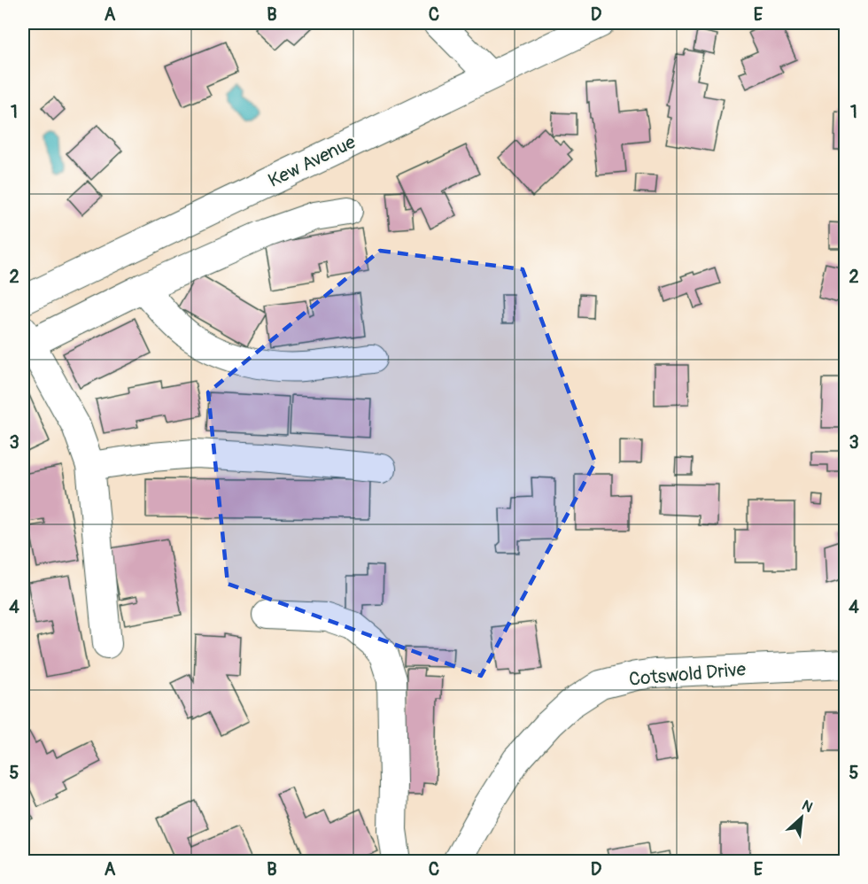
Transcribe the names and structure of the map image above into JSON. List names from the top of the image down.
{
  "streets": {
    "street": ["Kew Avenue", "Cotswold Drive"]
  },
  "north": "top right",
  "grid": {
    "columns": [
      "A",
      "B",
      "C",
      "D",
      "E"
    ],
    "rows": [
      "1",
      "2",
      "3",
      "4",
      "5"
    ]
  }
}
